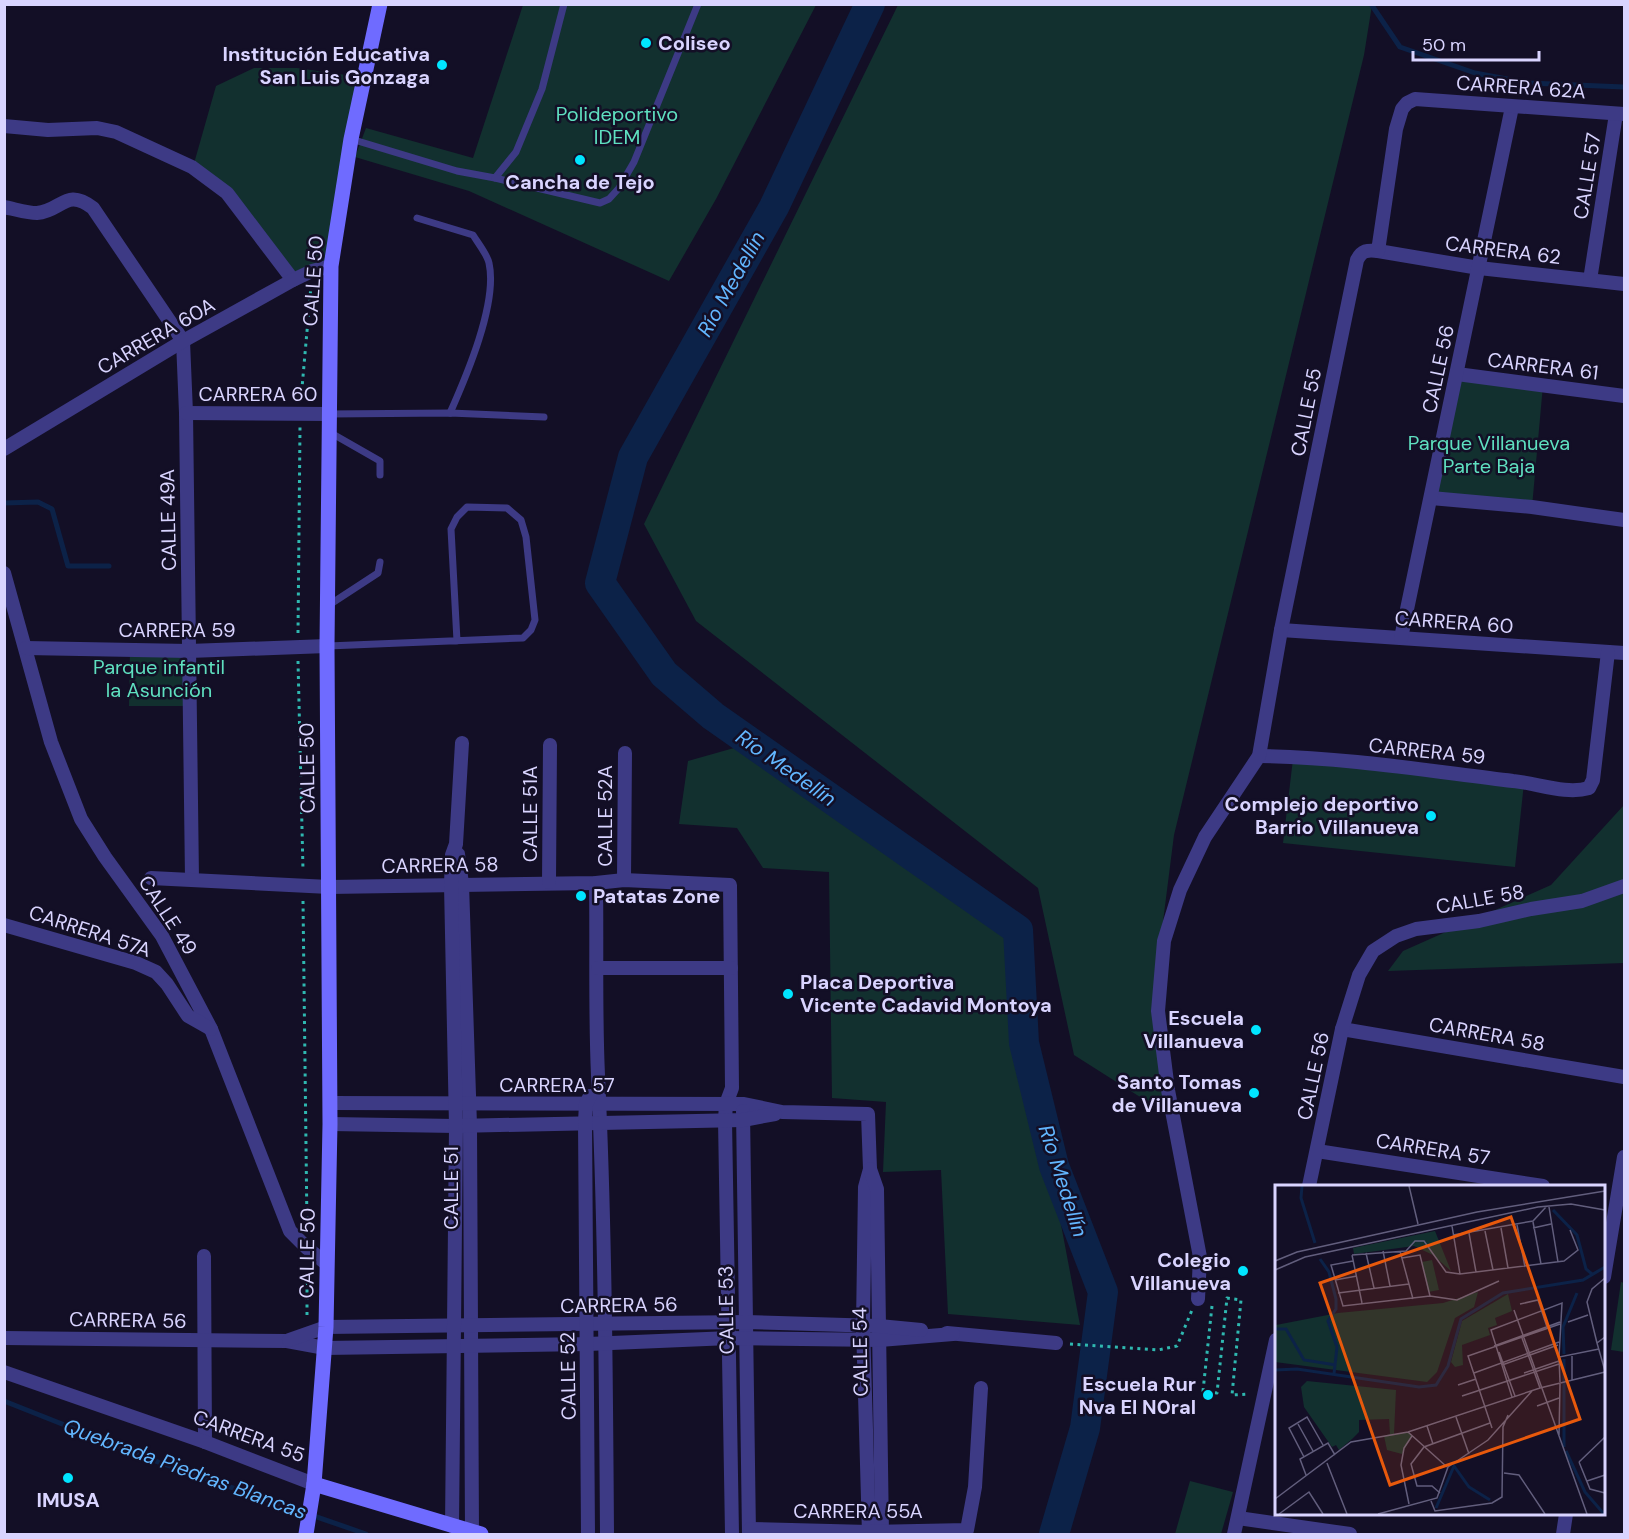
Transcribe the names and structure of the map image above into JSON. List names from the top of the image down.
{
  "streets": {
    "main road": ["CALLE 50", "CARRERA 55"],
    "street": [
      "CARRERA 62A",
      "CALLE 57",
      "CARRERA 62",
      "CARRERA 60A",
      "CARRERA 61",
      "CALLE 56",
      "CARRERA 60",
      "CALLE 55",
      "CALLE 49A",
      "CARRERA 59",
      "CALLE 51A",
      "CALLE 52A",
      "CARRERA 58",
      "CALLE 58",
      "CALLE 49",
      "CARRERA 57A",
      "CARRERA 57",
      "CALLE 51",
      "CARRERA 56",
      "CALLE 53",
      "CALLE 54",
      "CALLE 52",
      "CARRERA 55A"
    ]
  },
  "crossings": [
    ["CARRERA 62A", "CALLE 57"],
    ["CARRERA 62A", "CARRERA 62"],
    ["CARRERA 62A", "CALLE 56"],
    ["CARRERA 62A", "CALLE 55"],
    ["CALLE 57", "CARRERA 62"],
    ["CARRERA 62", "CALLE 56"],
    ["CARRERA 62", "CALLE 55"],
    ["CALLE 50", "CARRERA 60A"],
    ["CALLE 50", "CARRERA 60"],
    ["CALLE 50", "CARRERA 59"],
    ["CALLE 50", "CARRERA 58"],
    ["CALLE 50", "CALLE 49"],
    ["CALLE 50", "CARRERA 57"],
    ["CALLE 50", "CARRERA 56"],
    ["CALLE 50", "CARRERA 55"],
    ["CARRERA 60A", "CALLE 49A"],
    ["CARRERA 61", "CALLE 56"],
    ["CALLE 56", "CARRERA 60"],
    ["CALLE 56", "CARRERA 58"],
    ["CALLE 56", "CALLE 58"],
    ["CALLE 56", "CARRERA 57"],
    ["CARRERA 60", "CALLE 55"],
    ["CARRERA 60", "CALLE 49A"],
    ["CARRERA 60", "CARRERA 59"],
    ["CALLE 55", "CARRERA 59"],
    ["CALLE 49A", "CARRERA 59"],
    ["CALLE 49A", "CARRERA 58"],
    ["CARRERA 59", "CALLE 49"],
    ["CALLE 51A", "CARRERA 58"],
    ["CALLE 52A", "CARRERA 58"],
    ["CARRERA 58", "CALLE 51"],
    ["CARRERA 58", "CALLE 53"],
    ["CARRERA 58", "CALLE 52"],
    ["CALLE 49", "CARRERA 57A"],
    ["CARRERA 57", "CALLE 51"],
    ["CARRERA 57", "CALLE 53"],
    ["CARRERA 57", "CALLE 54"],
    ["CARRERA 57", "CALLE 52"],
    ["CALLE 51", "CARRERA 56"],
    ["CALLE 51", "CARRERA 55"],
    ["CARRERA 56", "CALLE 53"],
    ["CARRERA 56", "CALLE 54"],
    ["CARRERA 56", "CALLE 52"],
    ["CALLE 53", "CARRERA 55A"],
    ["CALLE 54", "CARRERA 55A"]
  ],
  "water": ["Río Medellín", "Quebrada Piedras Blancas"],
  "parks": ["Polideportivo IDEM", "Parque Villanueva Parte Baja", "Parque infantil la Asunción"],
  "places": [
    "Coliseo",
    "Institución Educativa San Luis Gonzaga",
    "Cancha de Tejo",
    "Complejo deportivo Barrio Villanueva",
    "Patatas Zone",
    "Placa Deportiva Vicente Cadavid Montoya",
    "Escuela Villanueva",
    "Santo Tomas de Villanueva",
    "Colegio Villanueva",
    "Escuela Rur Nva El N0ral",
    "IMUSA"
  ],
  "scale_bar": "50 m"
}
